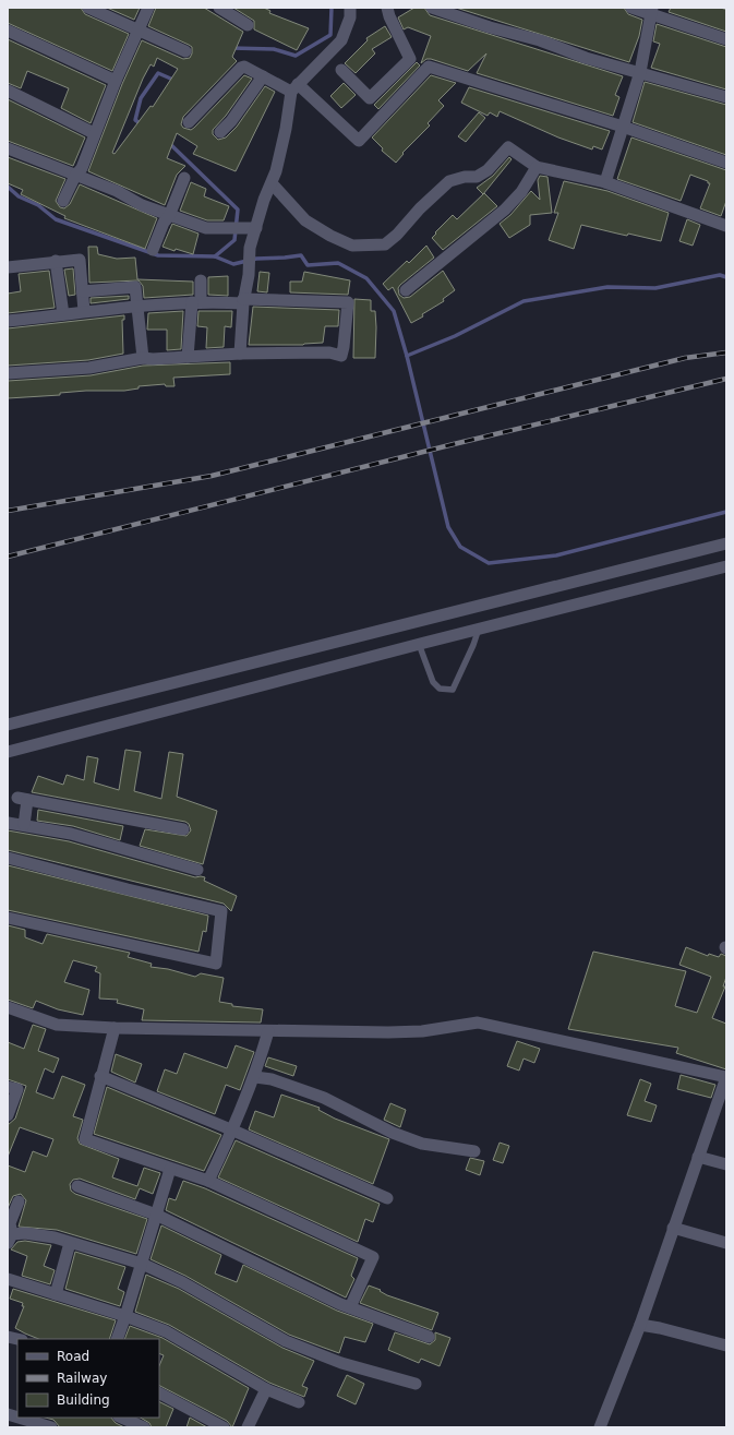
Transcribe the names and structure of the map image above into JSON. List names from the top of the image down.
{
  "legend": ["Road", "Railway", "Building"]
}
